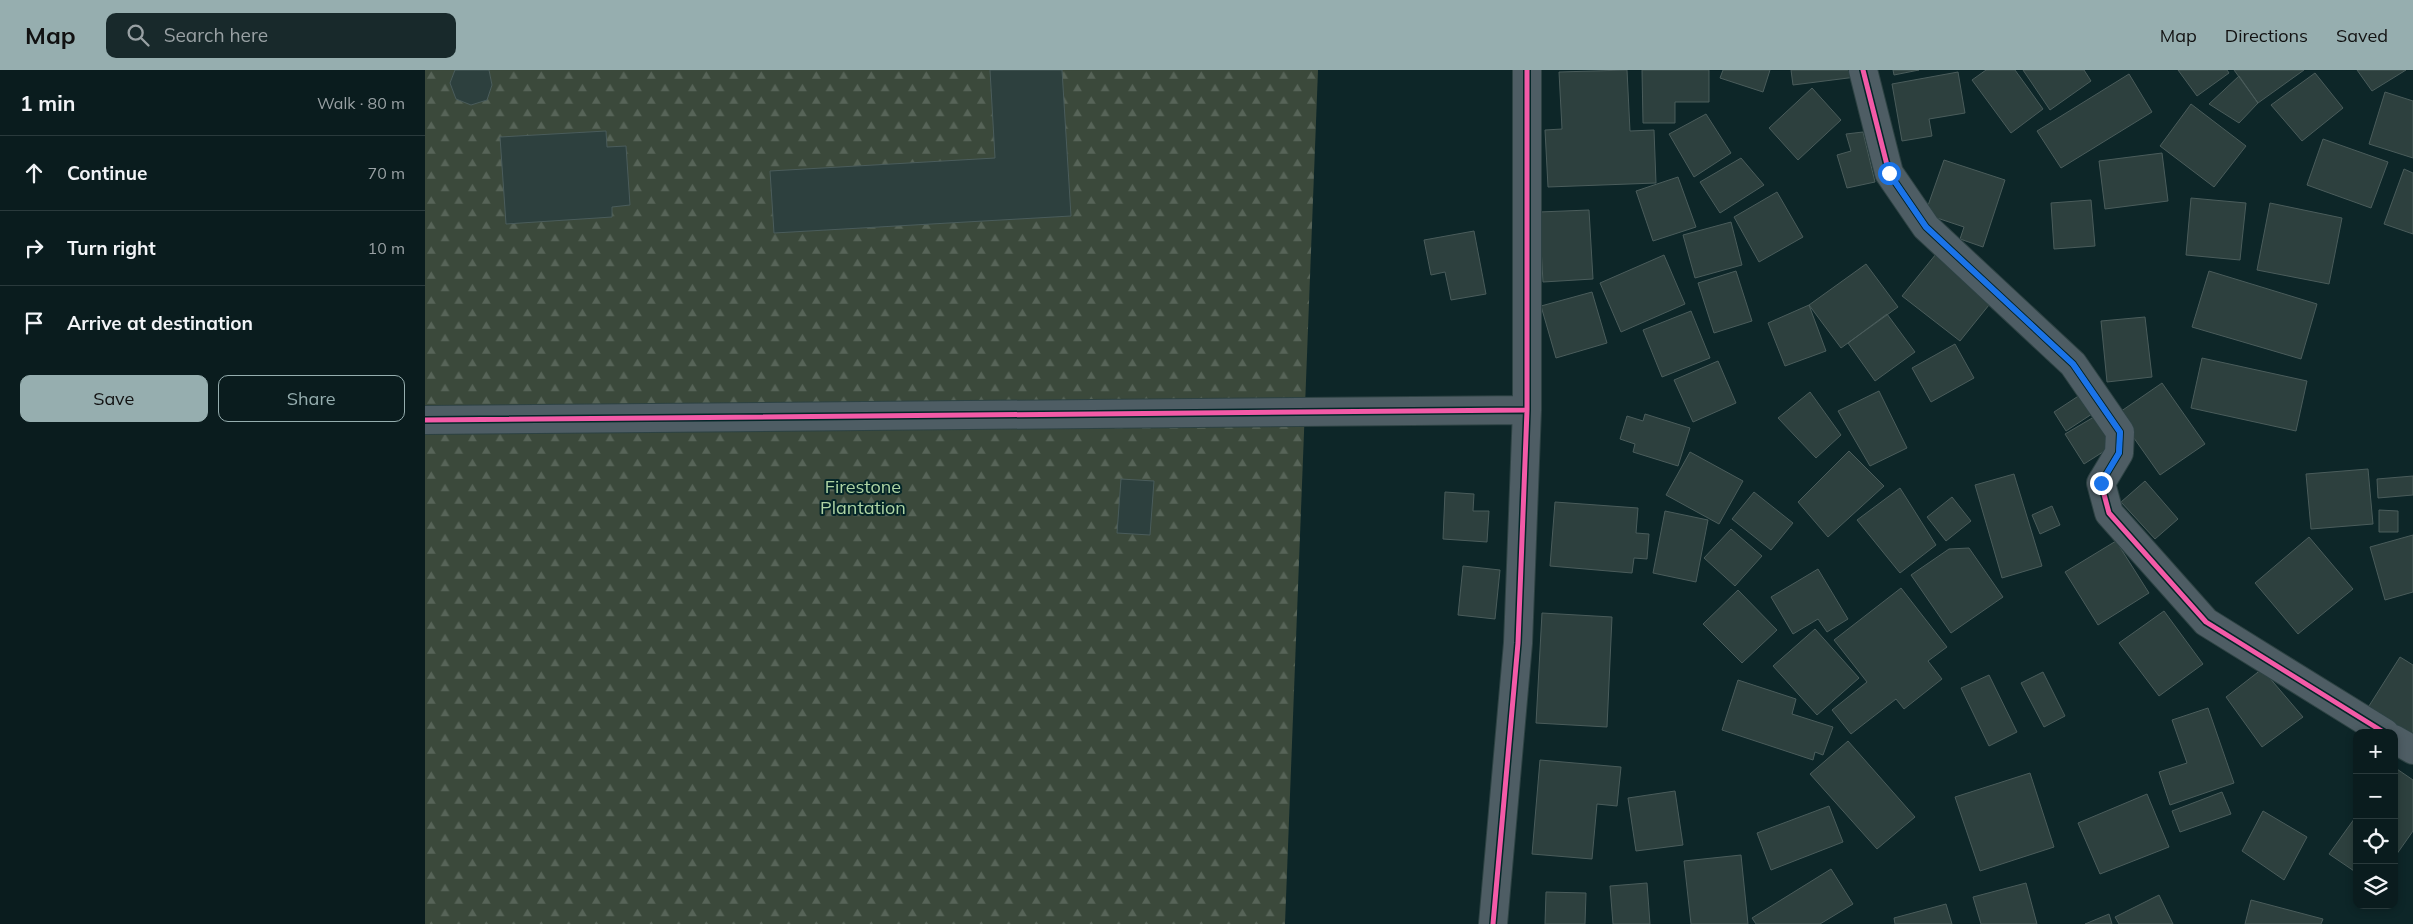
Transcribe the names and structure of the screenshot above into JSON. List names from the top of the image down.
{
  "parks": ["Firestone Plantation"],
  "page": {
    "header": "Map",
    "search": "Search here",
    "nav": ["Map", "Directions", "Saved"],
    "heading": ["1 min", "Walk · 80 m"],
    "list": [
      ["Continue", "70 m"],
      ["Turn right", "10 m"],
      "Arrive at destination"
    ],
    "buttons": ["Save", "Share"],
    "map_buttons": ["+", "−"]
  }
}
